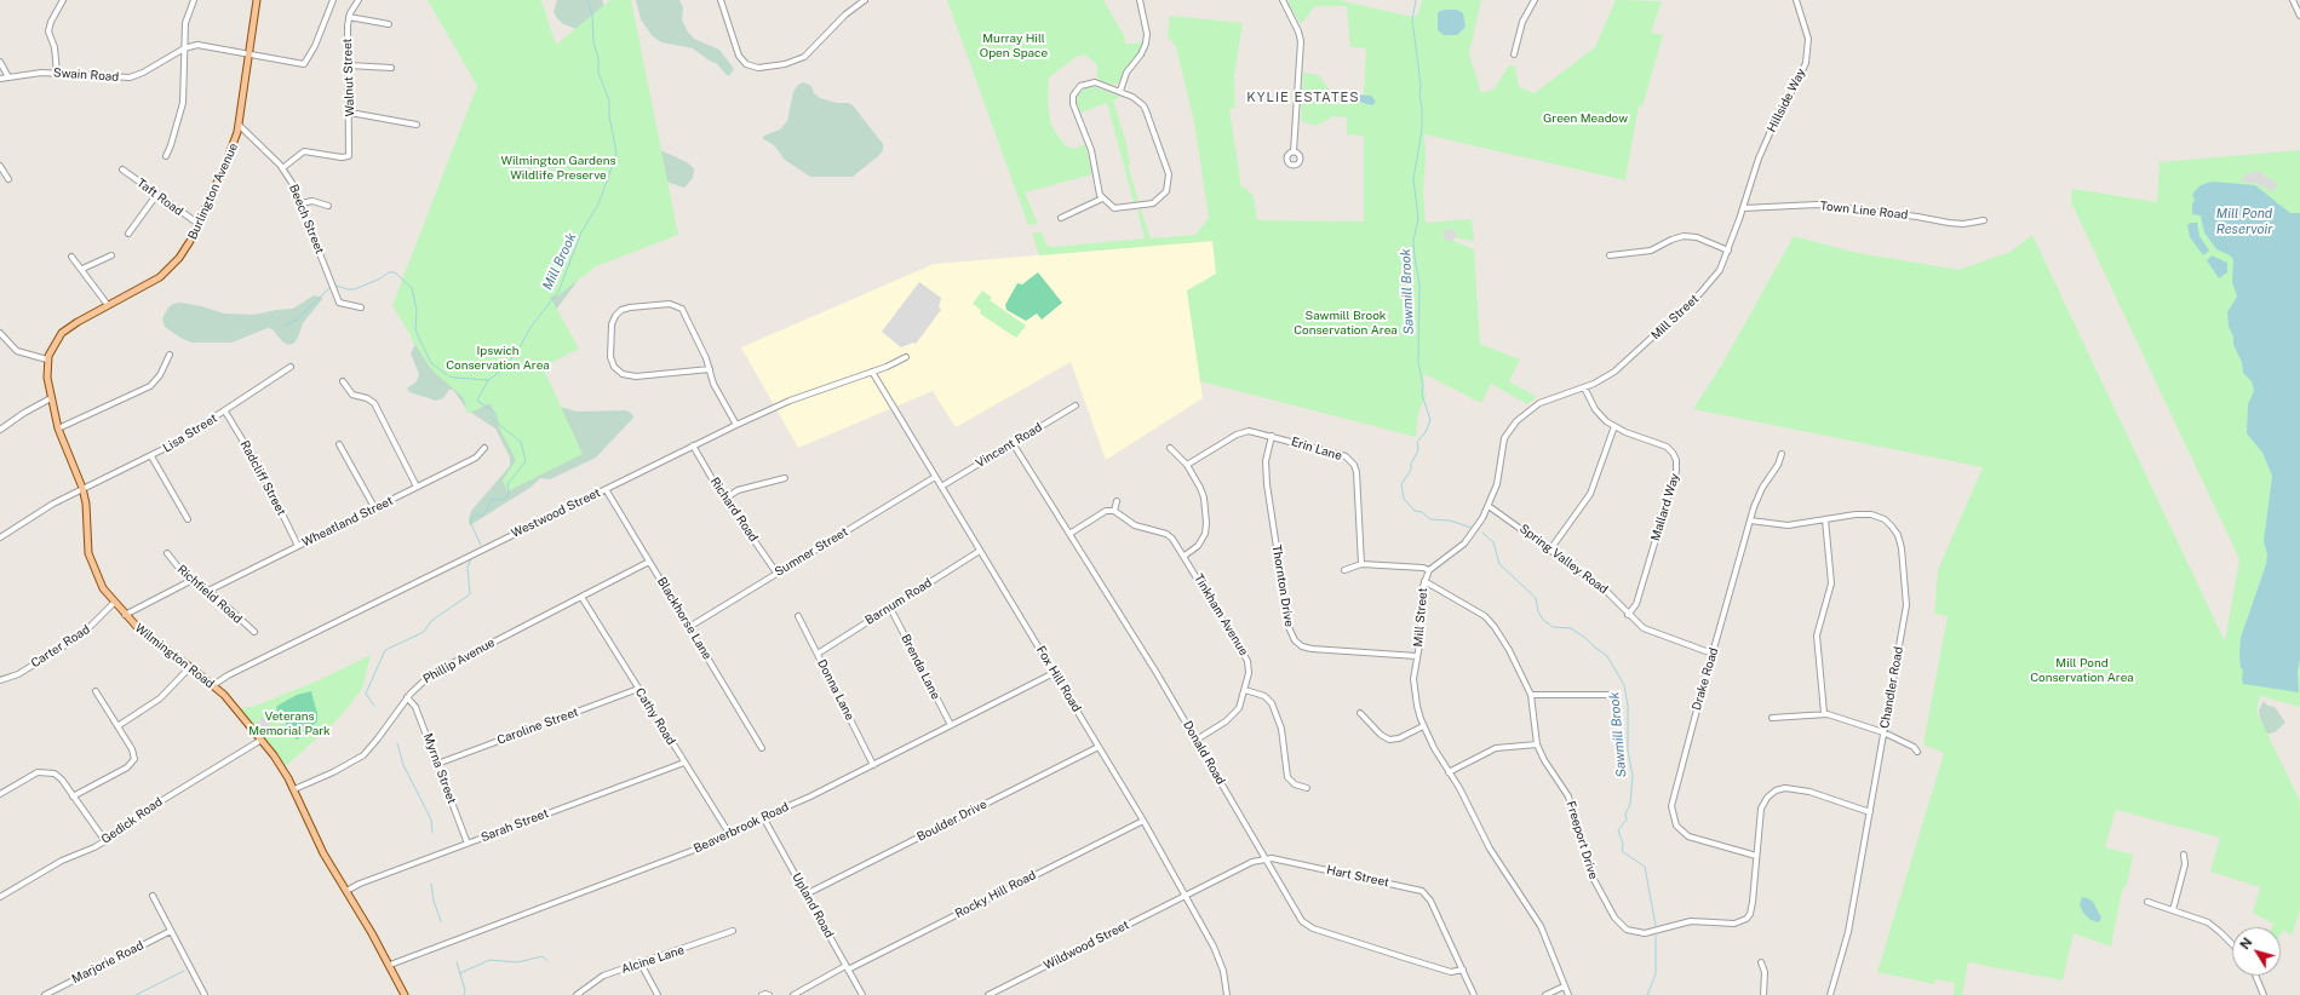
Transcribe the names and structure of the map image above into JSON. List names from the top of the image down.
{
  "streets": {
    "main road": ["Burlington Avenue", "Wilmington Road"],
    "street": [
      "Swain Road",
      "Walnut Street",
      "Hillside Way",
      "Taft Road",
      "Town Line Road",
      "Beech Street",
      "Mill Street",
      "Lisa Street",
      "Vincent Road",
      "Erin Lane",
      "Radcliff Street",
      "Mallard Way",
      "Richard Road",
      "Westwood Street",
      "Wheatland Street",
      "Sumner Street",
      "Spring Valley Road",
      "Thornton Drive",
      "Richfield Road",
      "Barnum Road",
      "Tinkham Avenue",
      "Blackhorse Lane",
      "Carter Road",
      "Phillip Avenue",
      "Brenda Lane",
      "Fox Hill Road",
      "Drake Road",
      "Chandler Road",
      "Donna Lane",
      "Cathy Road",
      "Caroline Street",
      "Donald Road",
      "Myrna Street",
      "Gedick Road",
      "Boulder Drive",
      "Sarah Street",
      "Beaverbrook Road",
      "Freeport Drive",
      "Hart Street",
      "Rocky Hill Road",
      "Upland Road",
      "Wildwood Street",
      "Alcine Lane",
      "Marjorie Road"
    ]
  },
  "crossings": [
    ["Swain Road", "Burlington Avenue"],
    ["Walnut Street", "Beech Street"],
    ["Hillside Way", "Mill Street"],
    ["Burlington Avenue", "Taft Road"],
    ["Burlington Avenue", "Beech Street"],
    ["Burlington Avenue", "Wilmington Road"],
    ["Town Line Road", "Mill Street"],
    ["Mill Street", "Mallard Way"],
    ["Mill Street", "Spring Valley Road"],
    ["Mill Street", "Thornton Drive"],
    ["Mill Street", "Freeport Drive"],
    ["Lisa Street", "Radcliff Street"],
    ["Lisa Street", "Wilmington Road"],
    ["Vincent Road", "Fox Hill Road"],
    ["Vincent Road", "Donald Road"],
    ["Erin Lane", "Thornton Drive"],
    ["Radcliff Street", "Wheatland Street"],
    ["Mallard Way", "Spring Valley Road"],
    ["Richard Road", "Westwood Street"],
    ["Richard Road", "Sumner Street"],
    ["Westwood Street", "Blackhorse Lane"],
    ["Westwood Street", "Wilmington Road"],
    ["Westwood Street", "Fox Hill Road"],
    ["Wheatland Street", "Richfield Road"],
    ["Sumner Street", "Blackhorse Lane"],
    ["Sumner Street", "Fox Hill Road"],
    ["Spring Valley Road", "Drake Road"],
    ["Barnum Road", "Brenda Lane"],
    ["Barnum Road", "Fox Hill Road"],
    ["Barnum Road", "Donna Lane"],
    ["Tinkham Avenue", "Donald Road"],
    ["Blackhorse Lane", "Phillip Avenue"],
    ["Carter Road", "Wilmington Road"],
    ["Wilmington Road", "Phillip Avenue"],
    ["Wilmington Road", "Gedick Road"],
    ["Wilmington Road", "Sarah Street"],
    ["Wilmington Road", "Beaverbrook Road"],
    ["Phillip Avenue", "Cathy Road"],
    ["Phillip Avenue", "Myrna Street"],
    ["Brenda Lane", "Beaverbrook Road"],
    ["Fox Hill Road", "Boulder Drive"],
    ["Fox Hill Road", "Beaverbrook Road"],
    ["Fox Hill Road", "Hart Street"],
    ["Fox Hill Road", "Rocky Hill Road"],
    ["Fox Hill Road", "Wildwood Street"],
    ["Drake Road", "Chandler Road"],
    ["Drake Road", "Freeport Drive"],
    ["Donna Lane", "Beaverbrook Road"],
    ["Cathy Road", "Caroline Street"],
    ["Cathy Road", "Sarah Street"],
    ["Cathy Road", "Beaverbrook Road"],
    ["Caroline Street", "Myrna Street"],
    ["Donald Road", "Hart Street"],
    ["Myrna Street", "Sarah Street"],
    ["Boulder Drive", "Upland Road"],
    ["Beaverbrook Road", "Upland Road"],
    ["Hart Street", "Wildwood Street"],
    ["Rocky Hill Road", "Upland Road"]
  ],
  "districts": ["KYLIE ESTATES"],
  "water": ["Mill Pond Reservoir", "Mill Brook", "Sawmill Brook"],
  "parks": [
    "Murray Hill Open Space",
    "Green Meadow",
    "Wilmington Gardens Wildlife Preserve",
    "Sawmill Brook Conservation Area",
    "Ipswich Conservation Area",
    "Mill Pond Conservation Area",
    "Veterans Memorial Park"
  ],
  "north": "top left"
}
